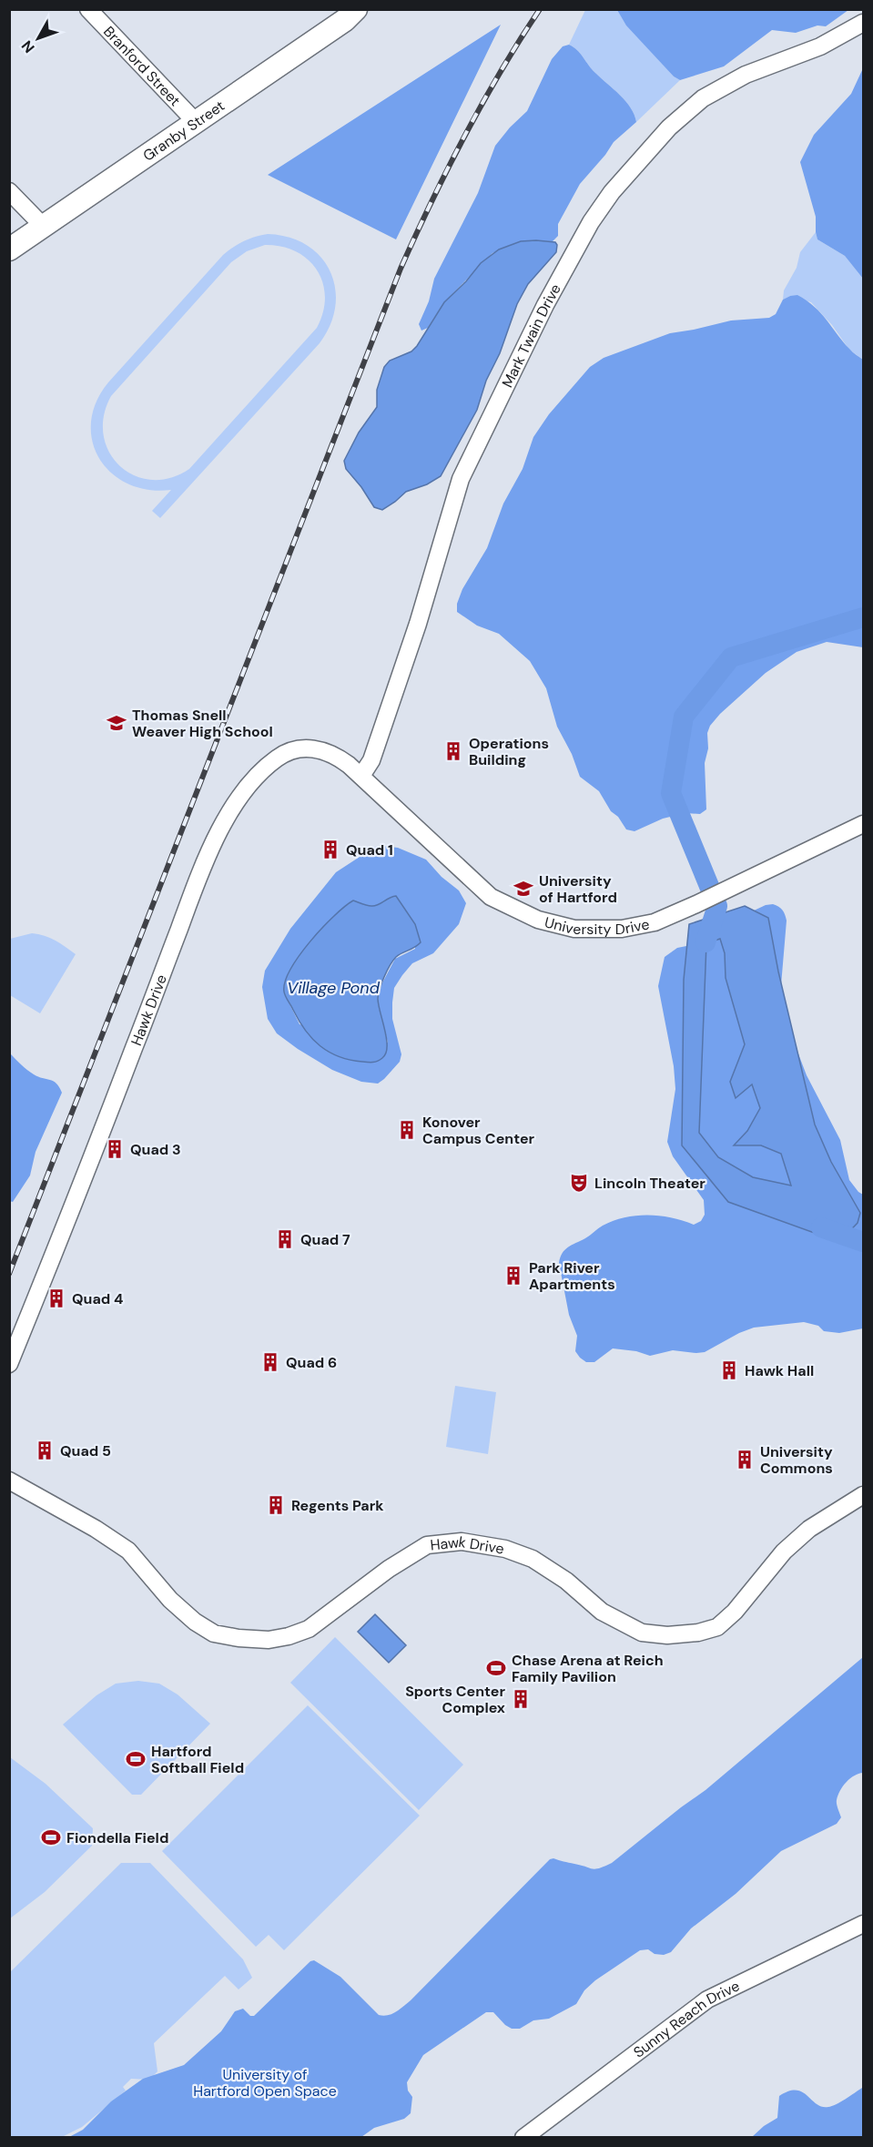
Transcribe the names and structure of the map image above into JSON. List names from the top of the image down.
{
  "streets": {
    "main road": ["Granby Street"],
    "street": [
      "Branford Street",
      "Mark Twain Drive",
      "University Drive",
      "Hawk Drive",
      "Sunny Reach Drive"
    ]
  },
  "crossings": [
    ["Branford Street", "Granby Street"],
    ["Mark Twain Drive", "University Drive"],
    ["Mark Twain Drive", "Hawk Drive"],
    ["University Drive", "Hawk Drive"]
  ],
  "water": ["Village Pond"],
  "parks": ["University of Hartford Open Space"],
  "places": {
    "school or university": ["Thomas Snell Weaver High School", "University of Hartford"],
    "building": [
      "Operations Building",
      "Quad 1",
      "Konover Campus Center",
      "Quad 3",
      "Quad 7",
      "Park River Apartments",
      "Quad 4",
      "Quad 6",
      "Hawk Hall",
      "Quad 5",
      "University Commons",
      "Regents Park",
      "Sports Center Complex"
    ],
    "theatre": ["Lincoln Theater"],
    "sports": ["Chase Arena at Reich Family Pavilion", "Hartford Softball Field", "Fiondella Field"]
  },
  "north": "bottom left"
}
